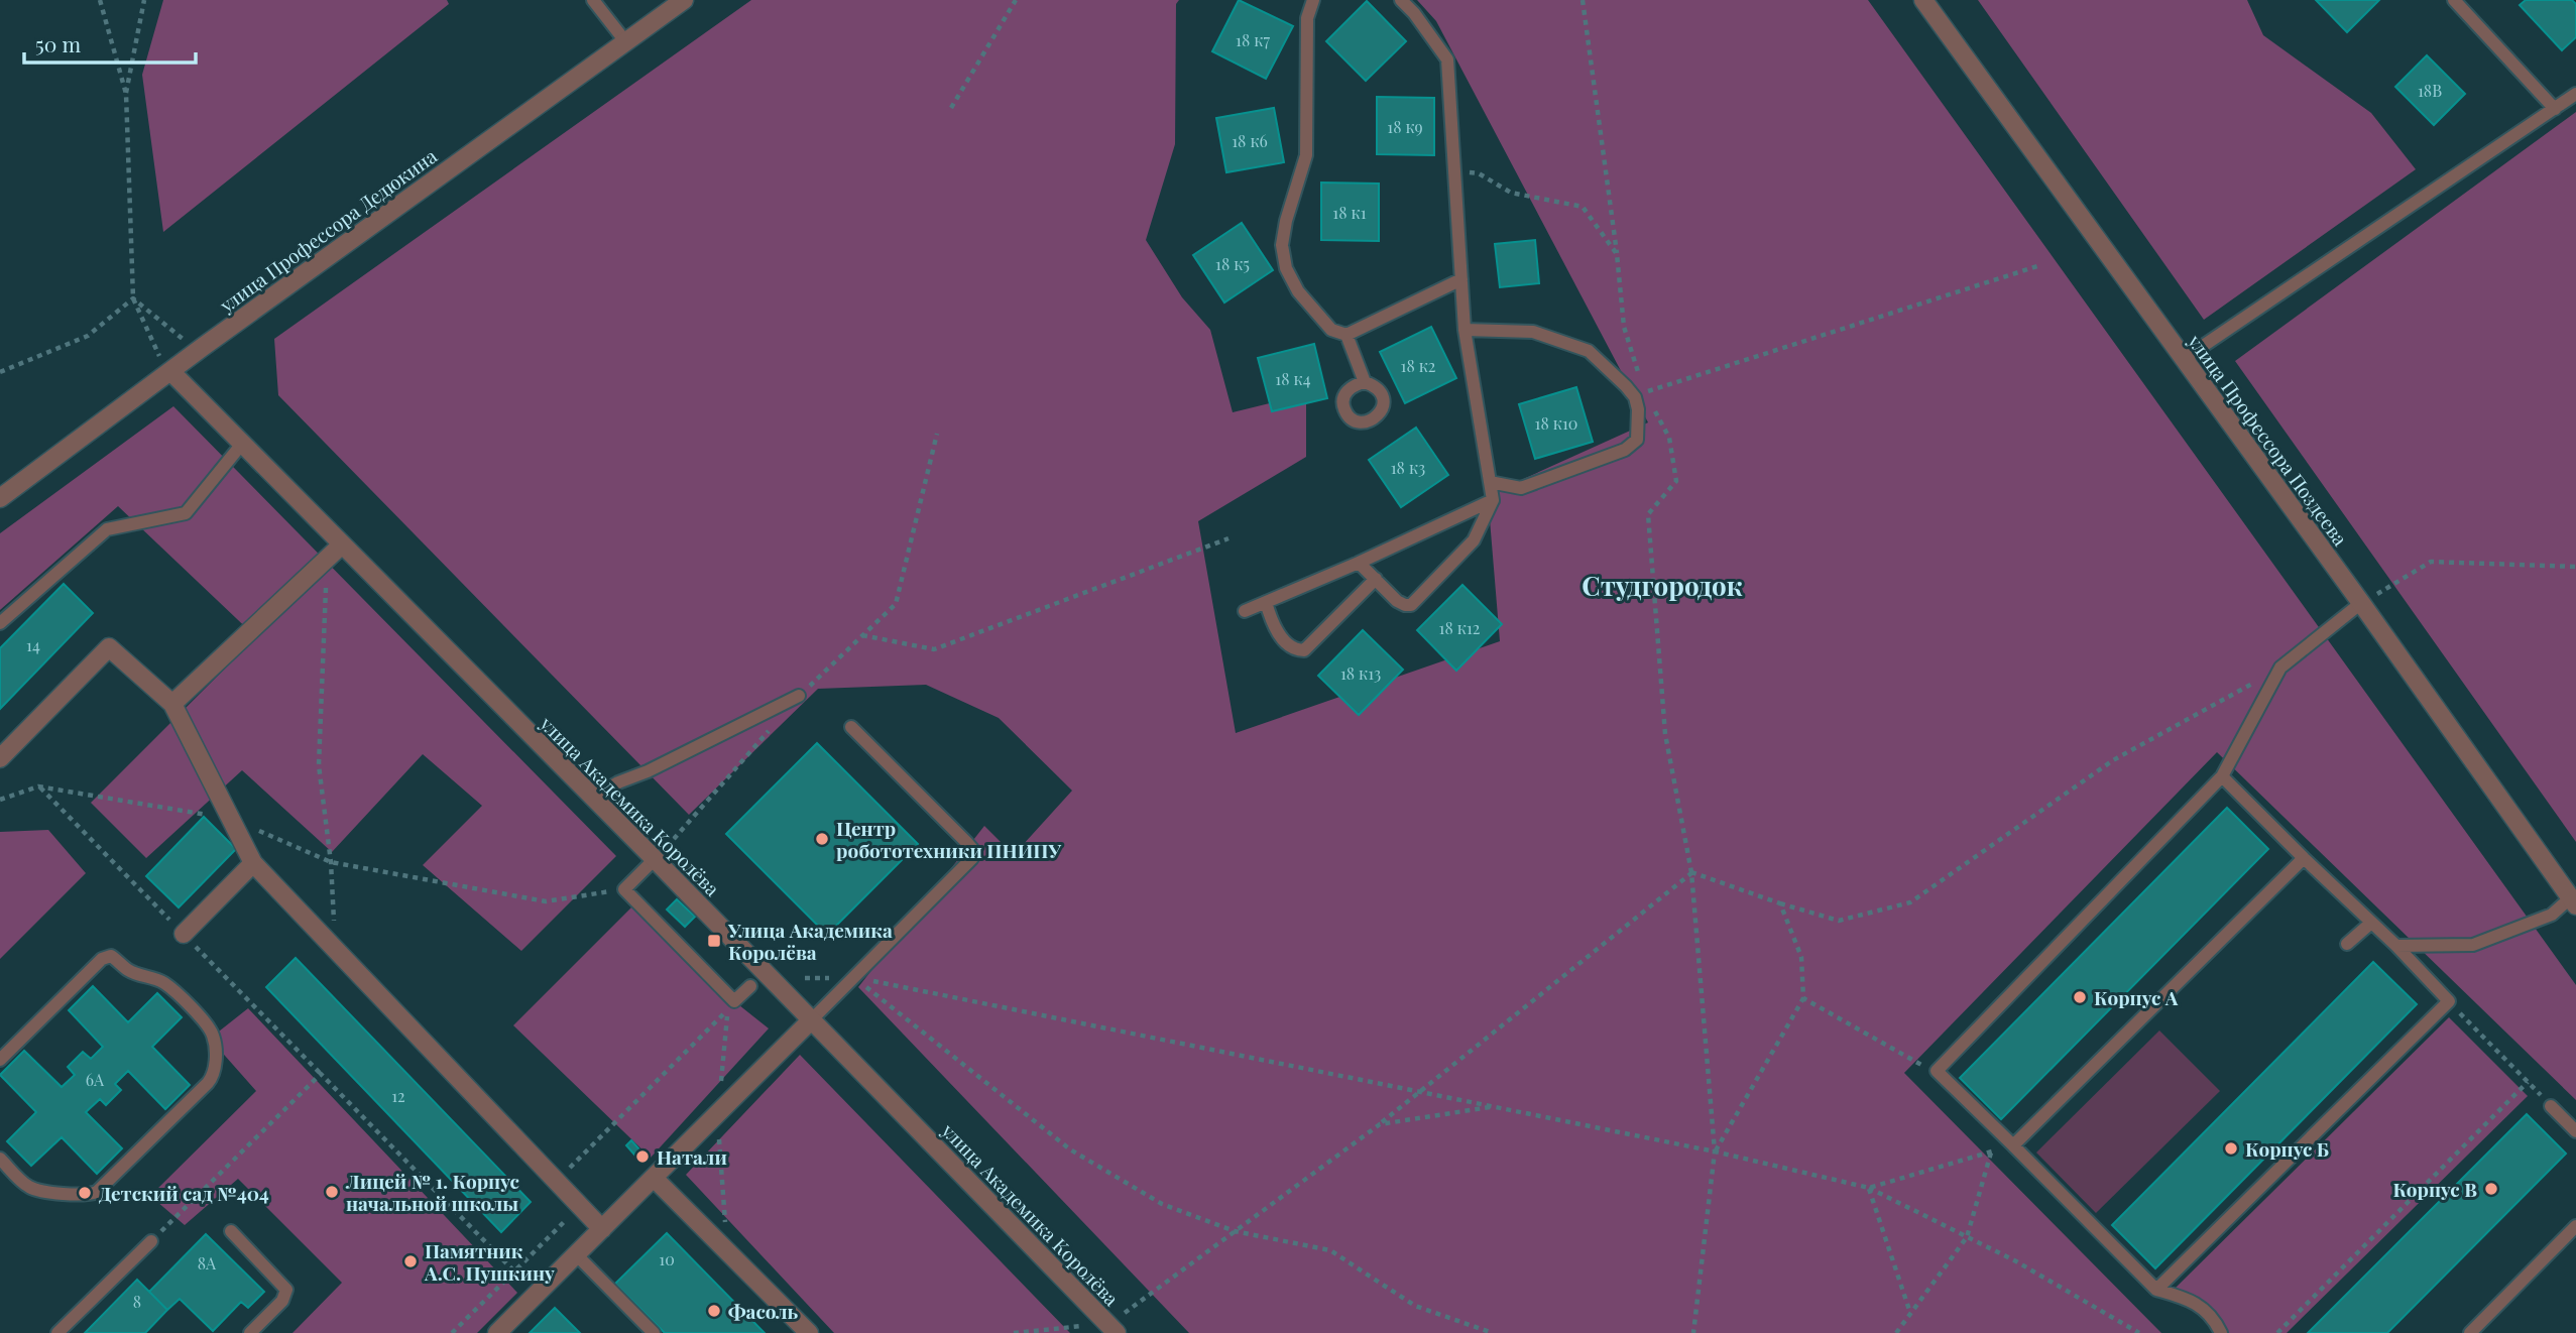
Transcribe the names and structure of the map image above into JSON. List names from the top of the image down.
{
  "streets": {
    "street": ["улица Профессора Дедюкина", "улица Профессора Поздеева", "улица Академика Королёва"]
  },
  "crossings": [
    ["улица Профессора Дедюкина", "улица Академика Королёва"]
  ],
  "districts": ["Студгородок"],
  "places": {
    "other": [
      "Центр робототехники ПНИПУ",
      "Корпус А",
      "Корпус Б",
      "Натали",
      "Корпус В",
      "Лицей № 1. Корпус начальной школы",
      "Детский сад №404",
      "Памятник А.С. Пушкину",
      "Фасоль"
    ],
    "transit": ["Улица Академика Королёва"]
  },
  "house_numbers": [
    "18 к7",
    "18В",
    "18 к9",
    "18 к6",
    "18 к1",
    "18 к5",
    "18 к2",
    "18 к4",
    "18 к10",
    "18 к3",
    "18 к12",
    "14",
    "18 к13",
    "6А",
    "12",
    "10",
    "8А",
    "8"
  ],
  "scale_bar": "50 m"
}
